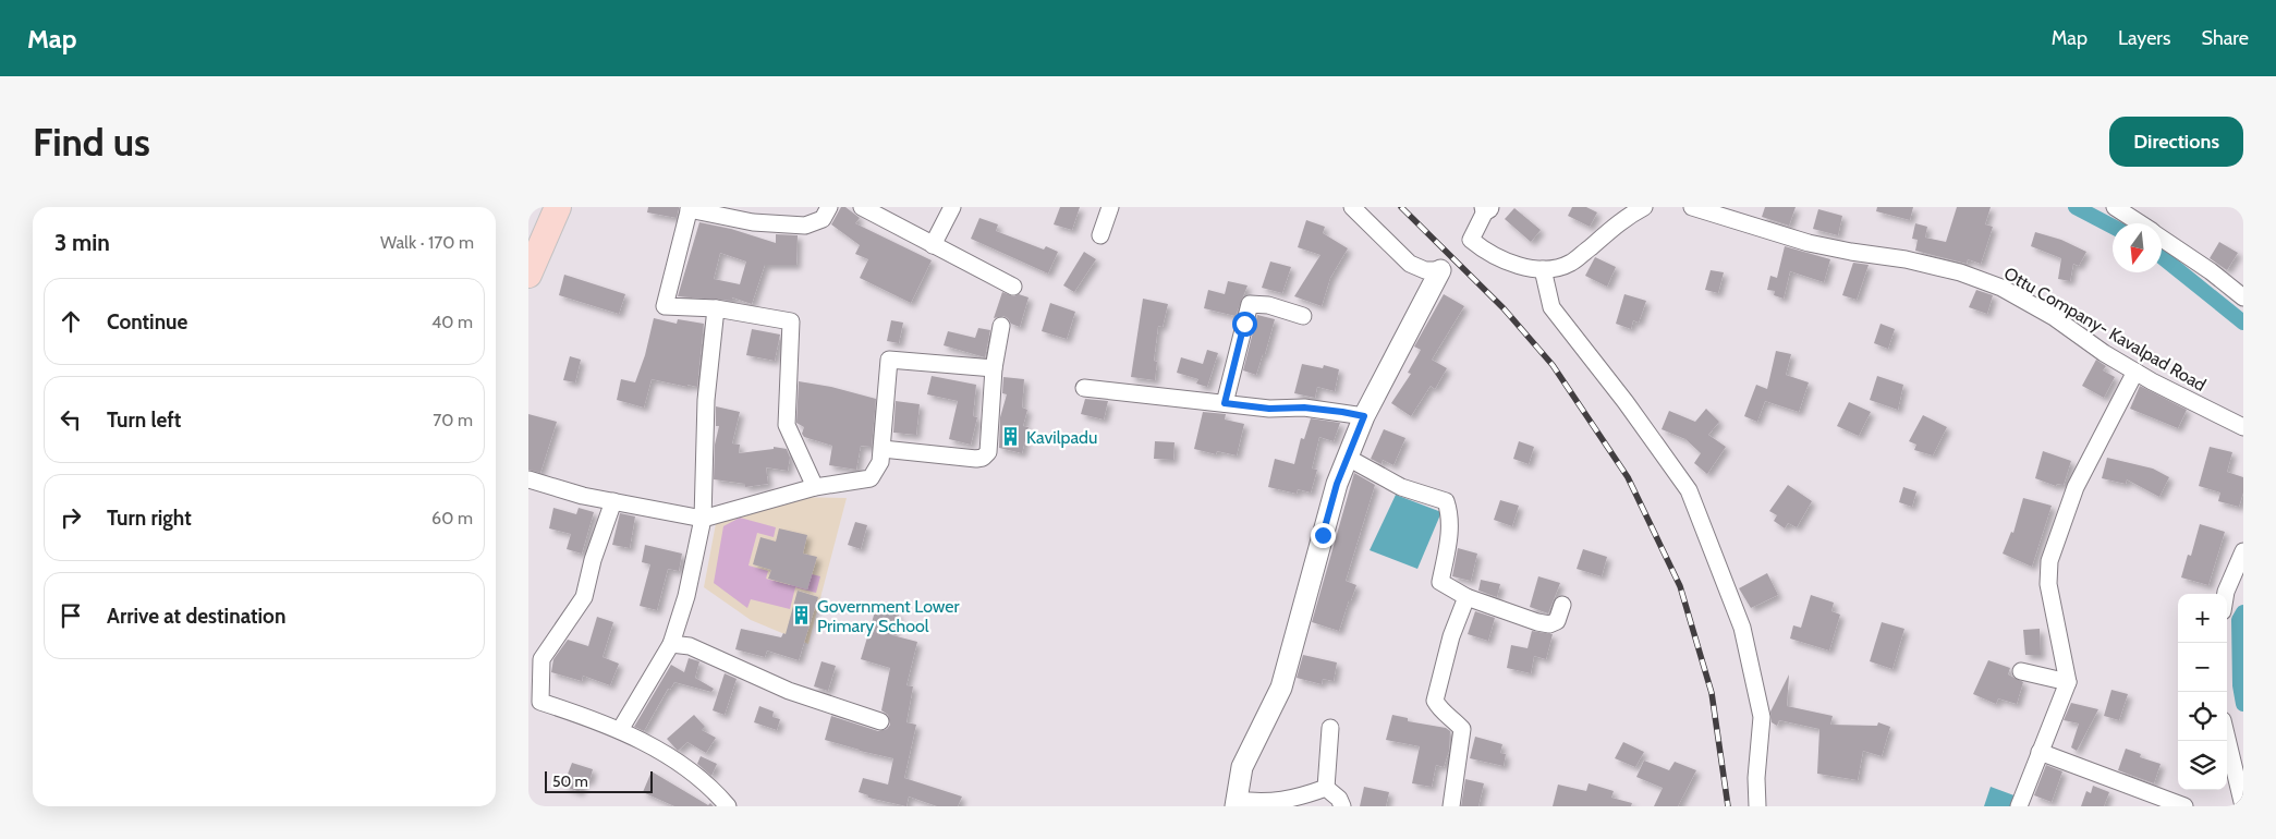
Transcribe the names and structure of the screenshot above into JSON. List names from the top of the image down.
{
  "streets": {
    "street": ["Ottu Company- Kavalpad Road"]
  },
  "places": {
    "building": ["Kavilpadu", "Government Lower Primary School"]
  },
  "scale_bar": "50 m",
  "north": "bottom",
  "page": {
    "header": "Map",
    "nav": ["Map", "Layers", "Share"],
    "buttons": "Directions",
    "title": "Find us",
    "heading": ["3 min", "Walk · 170 m"],
    "list": [
      ["Continue", "40 m"],
      ["Turn left", "70 m"],
      ["Turn right", "60 m"],
      "Arrive at destination"
    ],
    "map_buttons": ["+", "−"],
    "scale": "50 m"
  }
}
